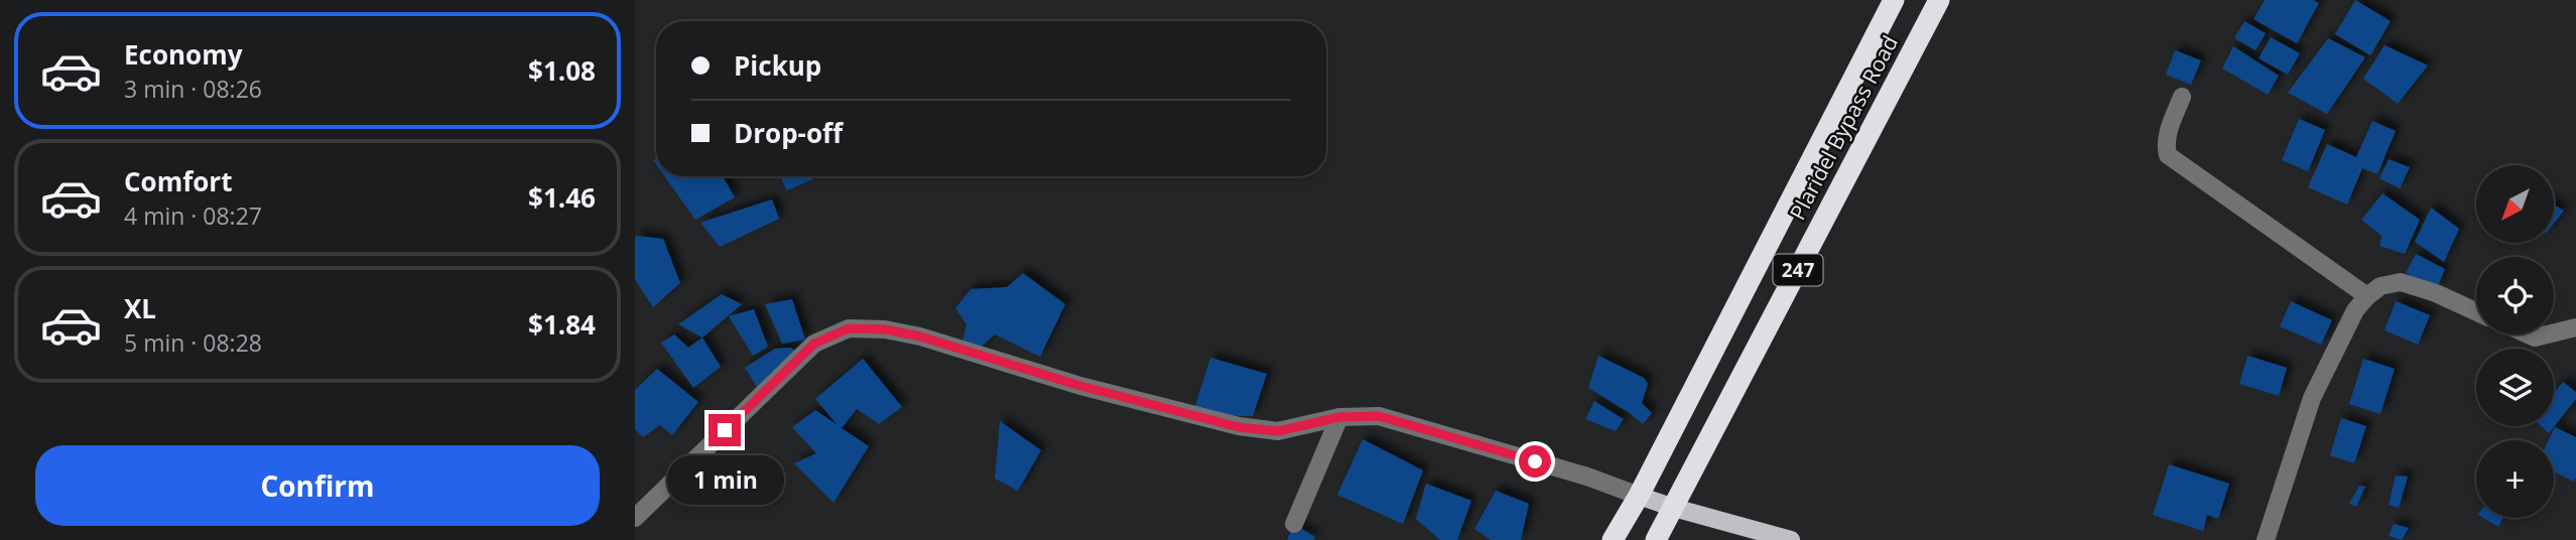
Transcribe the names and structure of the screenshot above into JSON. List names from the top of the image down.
{
  "streets": {
    "highway": ["Plaridel Bypass Road", "247"]
  },
  "north": "bottom left",
  "page": {
    "list": [
      {
        "name": "Economy",
        "note": "3 min · 08:26",
        "value": "$1.08"
      },
      {
        "name": "Comfort",
        "note": "4 min · 08:27",
        "value": "$1.46"
      },
      {
        "name": "XL",
        "note": "5 min · 08:28",
        "value": "$1.84"
      }
    ],
    "banner": ["Pickup", "Drop-off"],
    "map_buttons": "+",
    "buttons": "Confirm",
    "bubble": "1 min"
  }
}
